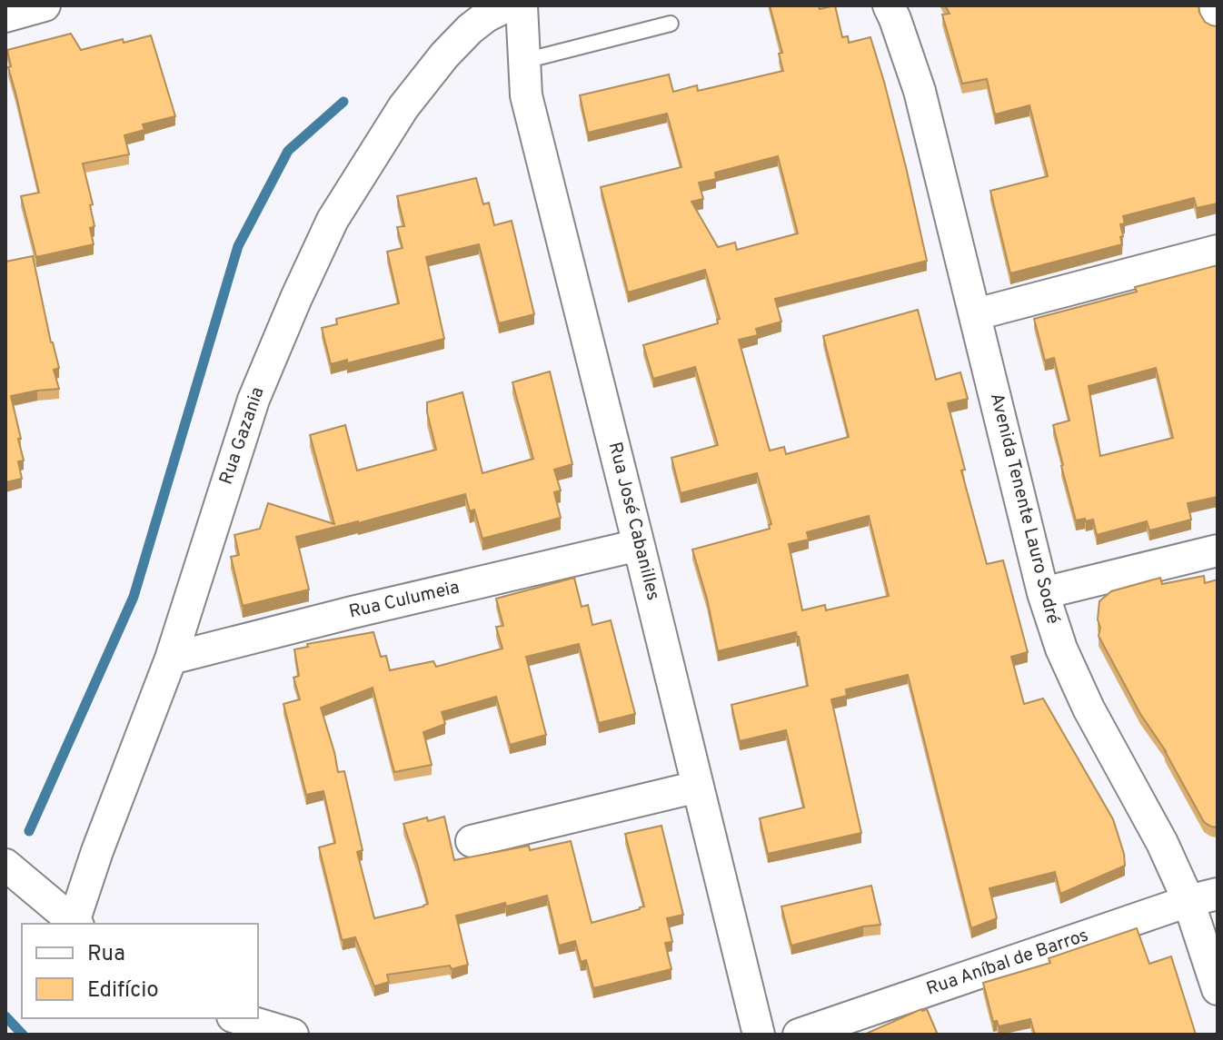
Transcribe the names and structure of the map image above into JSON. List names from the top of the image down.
{
  "streets": {
    "street": [
      "Rua Gazania",
      "Avenida Tenente Lauro Sodré",
      "Rua José Cabanilles",
      "Rua Culumeia",
      "Rua Aníbal de Barros"
    ]
  },
  "crossings": [
    ["Rua Gazania", "Rua Culumeia"],
    ["Avenida Tenente Lauro Sodré", "Rua Aníbal de Barros"],
    ["Rua José Cabanilles", "Rua Culumeia"]
  ],
  "legend": ["Rua", "Edifício"]
}
